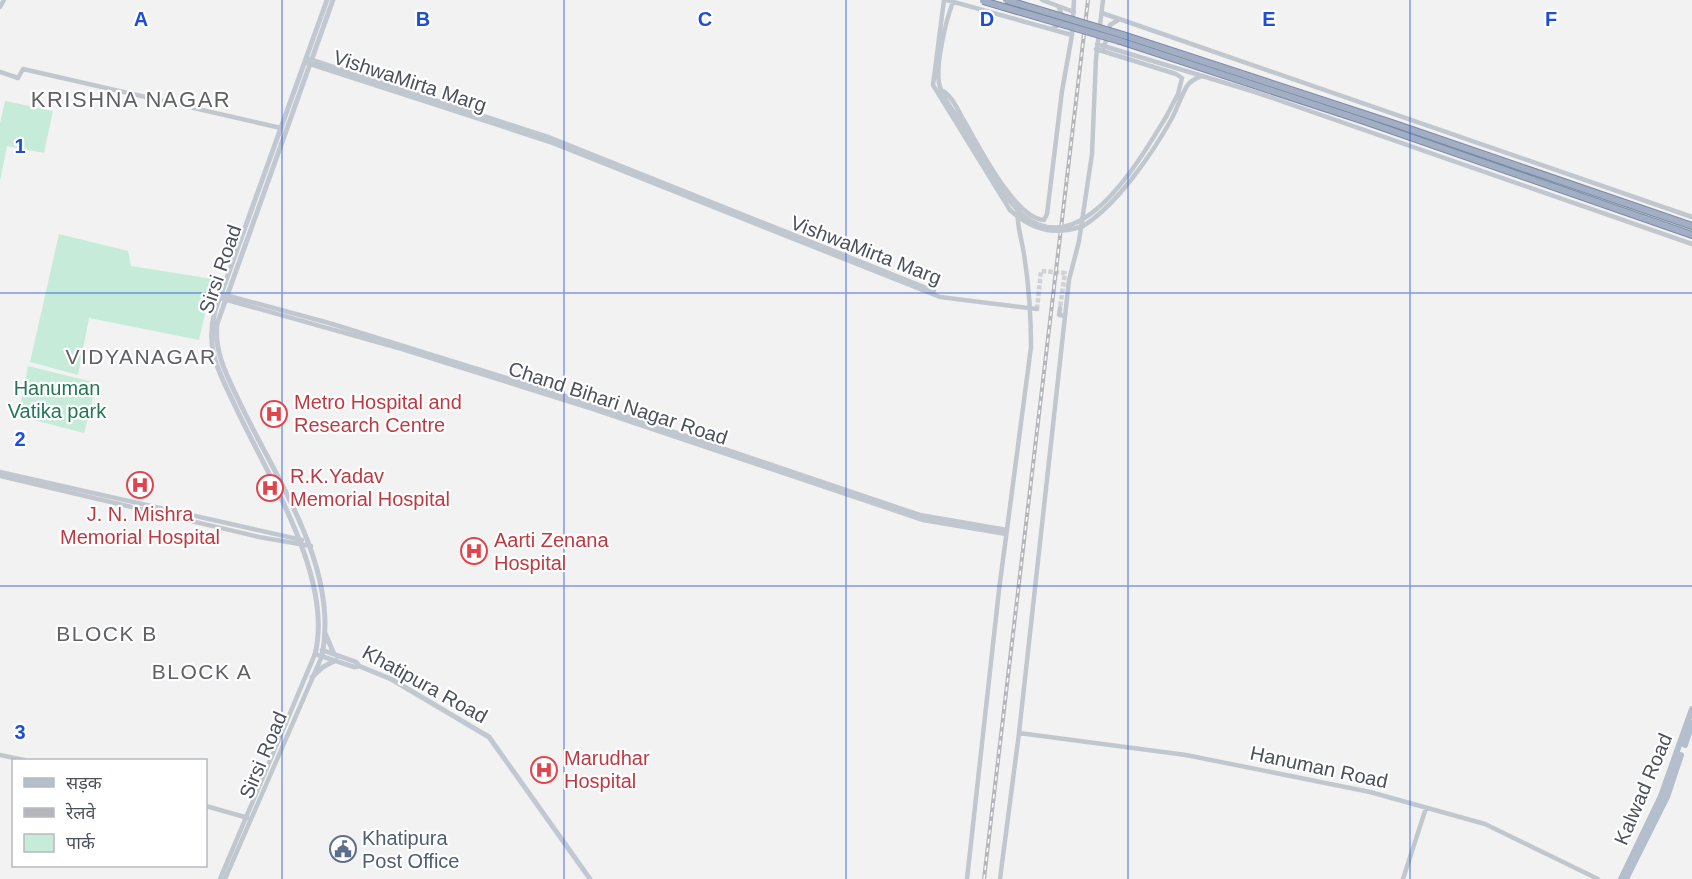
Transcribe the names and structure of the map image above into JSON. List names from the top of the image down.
{
  "streets": {
    "main road": ["Sirsi Road", "Khatipura Road", "Kalwad Road"],
    "street": ["VishwaMirta Marg", "Chand Bihari Nagar Road", "Hanuman Road"]
  },
  "crossings": [
    ["VishwaMirta Marg", "Sirsi Road"],
    ["Sirsi Road", "Chand Bihari Nagar Road"],
    ["Sirsi Road", "Khatipura Road"]
  ],
  "districts": [
    "KRISHNA NAGAR",
    "VIDYANAGAR",
    "BLOCK B",
    "BLOCK A"
  ],
  "parks": ["Hanuman Vatika park"],
  "places": {
    "hospital": [
      "Metro Hospital and Research Centre",
      "J. N. Mishra Memorial Hospital",
      "R.K.Yadav Memorial Hospital",
      "Aarti Zenana Hospital",
      "Marudhar Hospital"
    ],
    "public building": ["Khatipura Post Office"]
  },
  "legend": ["सड़क", "रेलवे", "पार्क"],
  "grid": {
    "columns": [
      "A",
      "B",
      "C",
      "D",
      "E",
      "F"
    ],
    "rows": ["1", "2", "3"]
  }
}
